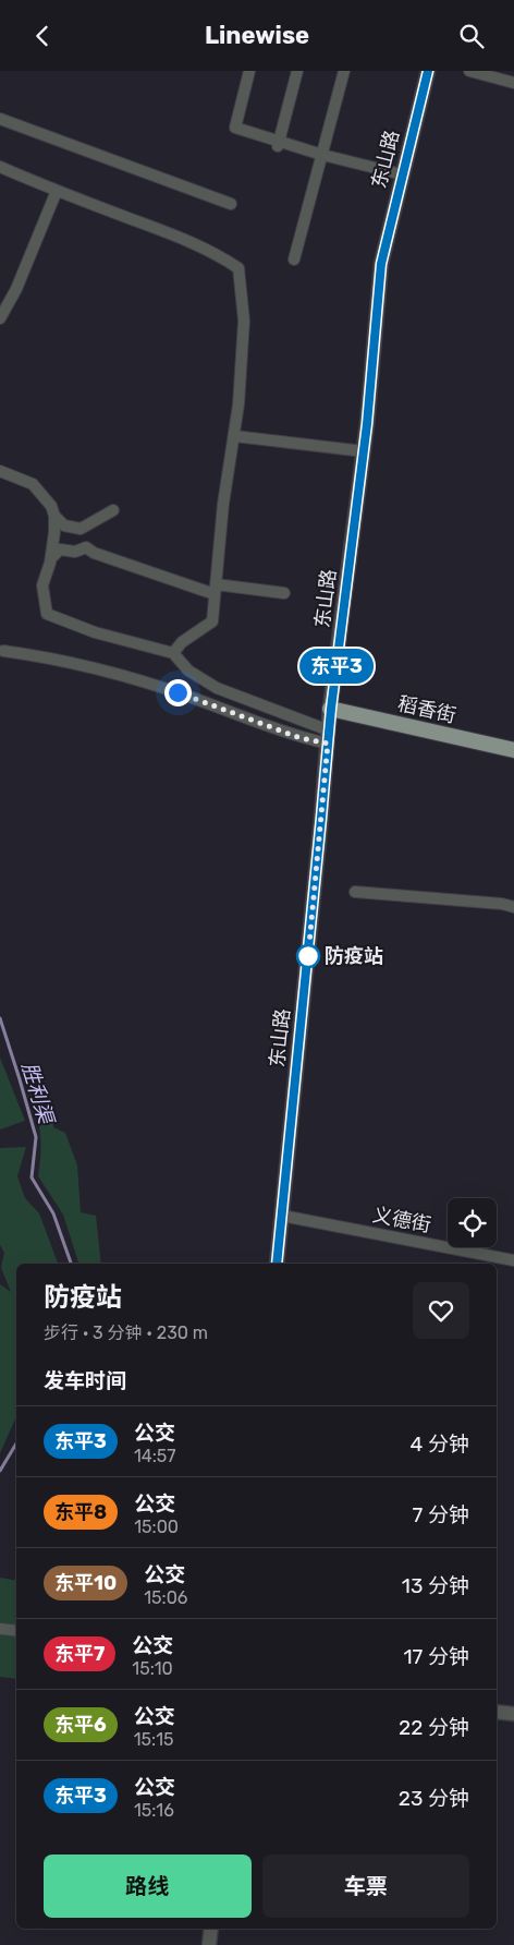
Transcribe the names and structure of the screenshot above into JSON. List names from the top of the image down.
{
  "streets": {
    "main road": ["稻香街"],
    "street": ["东山路", "义德街"]
  },
  "crossings": [
    ["东山路", "稻香街"],
    ["东山路", "义德街"]
  ],
  "water": ["胜利渠"],
  "places": ["防疫站"],
  "lines": ["bus line 东平3"],
  "page": {
    "header": "Linewise",
    "on_map": "东平3",
    "heading": [
      ["防疫站", "步行 · 3 分钟 · 230 m"],
      "发车时间"
    ],
    "list": [
      {
        "mark": "东平3",
        "name": "公交",
        "note": "14:57",
        "value": "4 分钟"
      },
      {
        "mark": "东平8",
        "name": "公交",
        "note": "15:00",
        "value": "7 分钟"
      },
      {
        "mark": "东平10",
        "name": "公交",
        "note": "15:06",
        "value": "13 分钟"
      },
      {
        "mark": "东平7",
        "name": "公交",
        "note": "15:10",
        "value": "17 分钟"
      },
      {
        "mark": "东平6",
        "name": "公交",
        "note": "15:15",
        "value": "22 分钟"
      },
      {
        "mark": "东平3",
        "name": "公交",
        "note": "15:16",
        "value": "23 分钟"
      }
    ],
    "buttons": ["路线", "车票"]
  }
}
